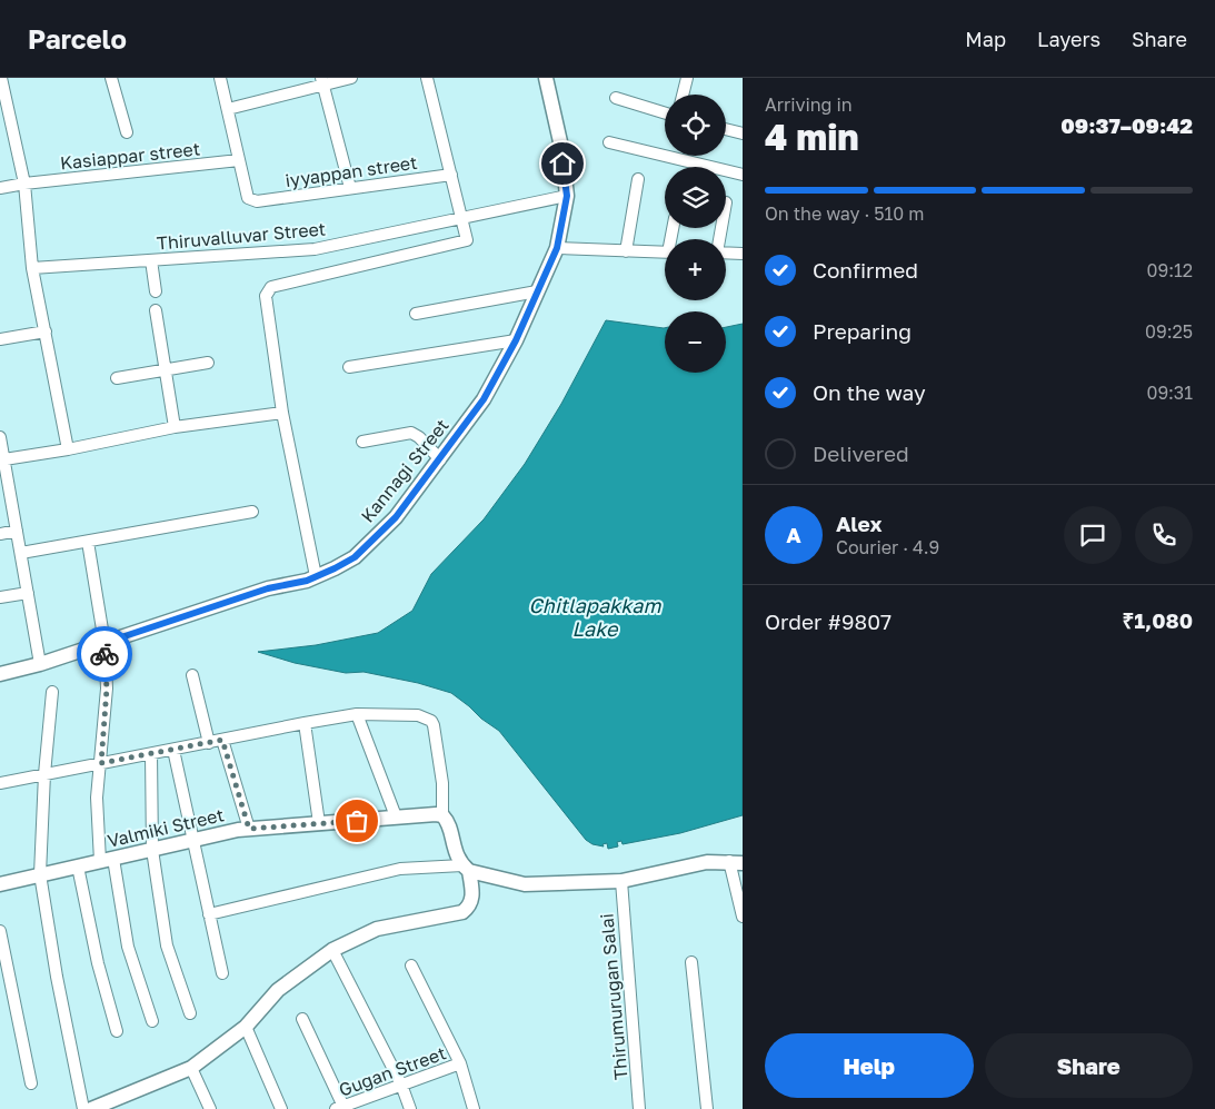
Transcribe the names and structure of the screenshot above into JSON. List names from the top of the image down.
{
  "streets": {
    "street": [
      "Kasiappar street",
      "iyyappan street",
      "Thiruvalluvar Street",
      "Kannagi Street",
      "Valmiki Street",
      "Thirumurugan Salai",
      "Gugan Street"
    ]
  },
  "crossings": [
    ["Kasiappar street", "iyyappan street"],
    ["Thiruvalluvar Street", "Kannagi Street"]
  ],
  "water": ["Chitlapakkam Lake"],
  "page": {
    "header": "Parcelo",
    "nav": ["Map", "Layers", "Share"],
    "heading": ["4 min", "Arriving in", "09:37–09:42"],
    "panel": [
      "Alex",
      "Courier · 4.9",
      "Order #9807",
      "₹1,080"
    ],
    "map_buttons": ["+", "−"],
    "bar": "On the way · 510 m",
    "list": [
      ["Confirmed", "09:12"],
      ["Preparing", "09:25"],
      ["On the way", "09:31"],
      "Delivered"
    ],
    "round": "A",
    "buttons": ["Help", "Share"]
  }
}
